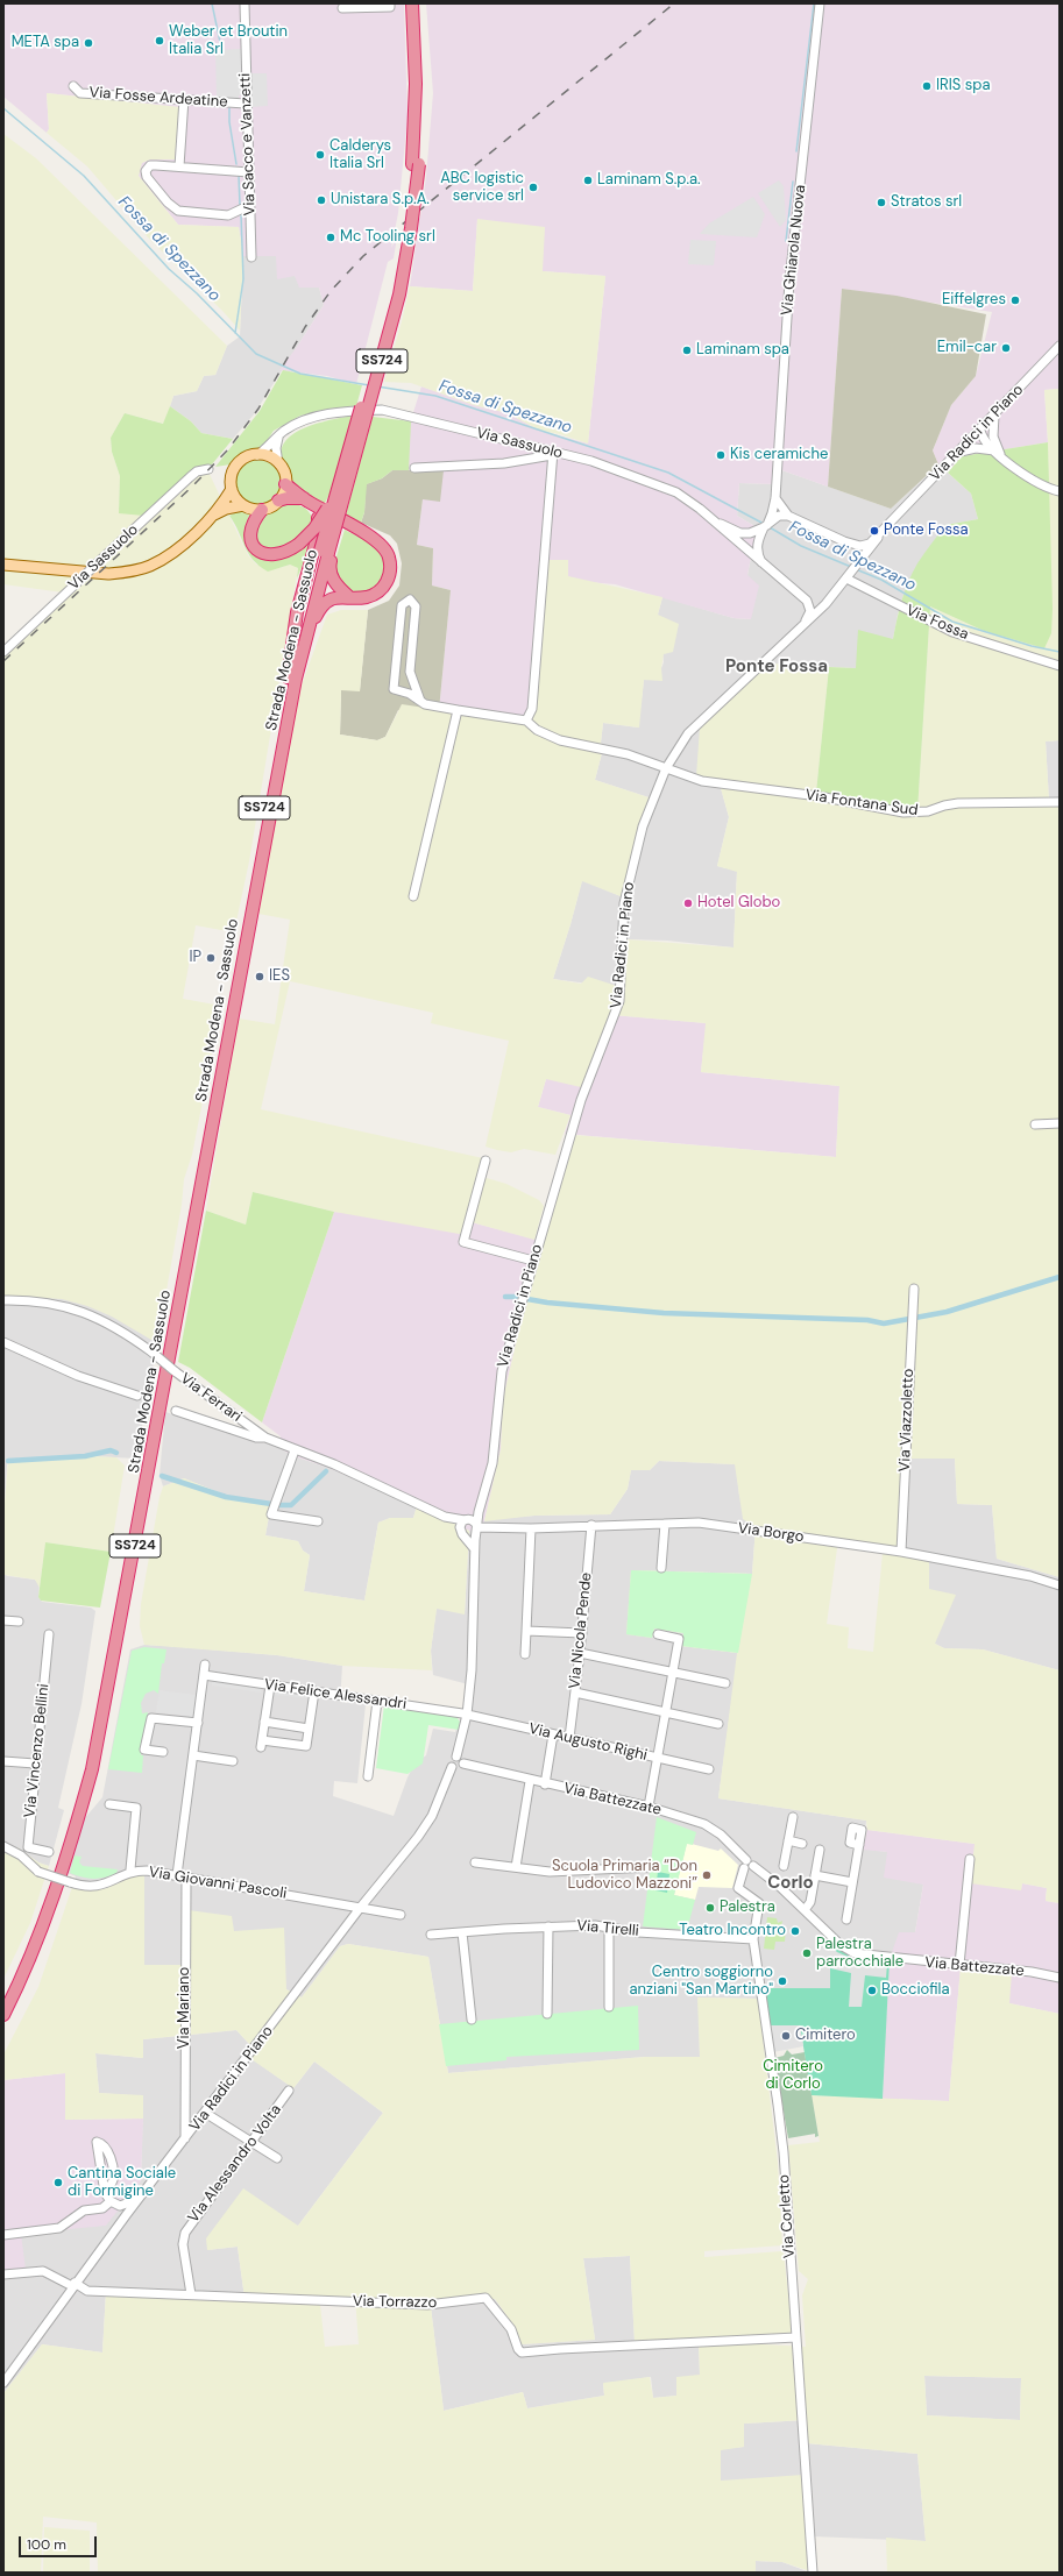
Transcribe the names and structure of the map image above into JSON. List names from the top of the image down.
{
  "streets": {
    "highway": ["SS724", "Strada Modena - Sassuolo"],
    "main road": ["Via Sassuolo"],
    "street": [
      "Via Fosse Ardeatine",
      "Via Sacco e Vanzetti",
      "Via Ghiarola Nuova",
      "Via Radici in Piano",
      "Via Fossa",
      "Via Fontana Sud",
      "Via Ferrari",
      "Via Viazzoletto",
      "Via Borgo",
      "Via Nicola Pende",
      "Via Felice Alessandri",
      "Via Augusto Righi",
      "Via Vincenzo Bellini",
      "Via Battezzate",
      "Via Giovanni Pascoli",
      "Via Tirelli",
      "Via Mariano",
      "Via Alessandro Volta",
      "Via Corletto",
      "Via Torrazzo"
    ]
  },
  "crossings": [
    ["Via Fosse Ardeatine", "Via Sacco e Vanzetti"],
    ["Via Ghiarola Nuova", "Via Radici in Piano"],
    ["Via Ghiarola Nuova", "Via Sassuolo"],
    ["Via Ghiarola Nuova", "Via Fossa"],
    ["Via Radici in Piano", "Via Sassuolo"],
    ["Via Radici in Piano", "Via Fossa"],
    ["Via Radici in Piano", "Via Fontana Sud"],
    ["Via Radici in Piano", "Via Ferrari"],
    ["Via Radici in Piano", "Via Borgo"],
    ["Via Radici in Piano", "Via Felice Alessandri"],
    ["Via Radici in Piano", "Via Augusto Righi"],
    ["Via Radici in Piano", "Via Battezzate"],
    ["Via Radici in Piano", "Via Giovanni Pascoli"],
    ["Via Radici in Piano", "Via Mariano"],
    ["Via Radici in Piano", "Via Torrazzo"],
    ["Via Sassuolo", "Via Fossa"],
    ["Via Viazzoletto", "Via Borgo"],
    ["Via Borgo", "Via Nicola Pende"],
    ["Via Nicola Pende", "Via Augusto Righi"],
    ["Via Felice Alessandri", "Via Augusto Righi"],
    ["Via Felice Alessandri", "Via Mariano"],
    ["Via Battezzate", "Via Corletto"],
    ["Via Giovanni Pascoli", "Via Mariano"],
    ["Via Tirelli", "Via Corletto"],
    ["Via Alessandro Volta", "Via Torrazzo"],
    ["Via Corletto", "Via Torrazzo"]
  ],
  "districts": ["Ponte Fossa", "Corlo"],
  "water": ["Fossa di Spezzano"],
  "parks": ["Cimitero di Corlo"],
  "places": [
    "Weber et Broutin Italia Srl",
    "META spa",
    "IRIS spa",
    "Calderys Italia Srl",
    "Laminam S.p.a.",
    "ABC logistic service srl",
    "Unistara S.p.A.",
    "Stratos srl",
    "Mc Tooling srl",
    "Eiffelgres",
    "Emil-car",
    "Laminam spa",
    "Kis ceramiche",
    "Ponte Fossa",
    "Hotel Globo",
    "IP",
    "IES",
    "Scuola Primaria “Don Ludovico Mazzoni”",
    "Palestra",
    "Teatro Incontro",
    "Palestra parrocchiale",
    "Centro soggiorno anziani \"San Martino\"",
    "Bocciofila",
    "Cimitero",
    "Cantina Sociale di Formigine"
  ],
  "scale_bar": "100 m"
}
